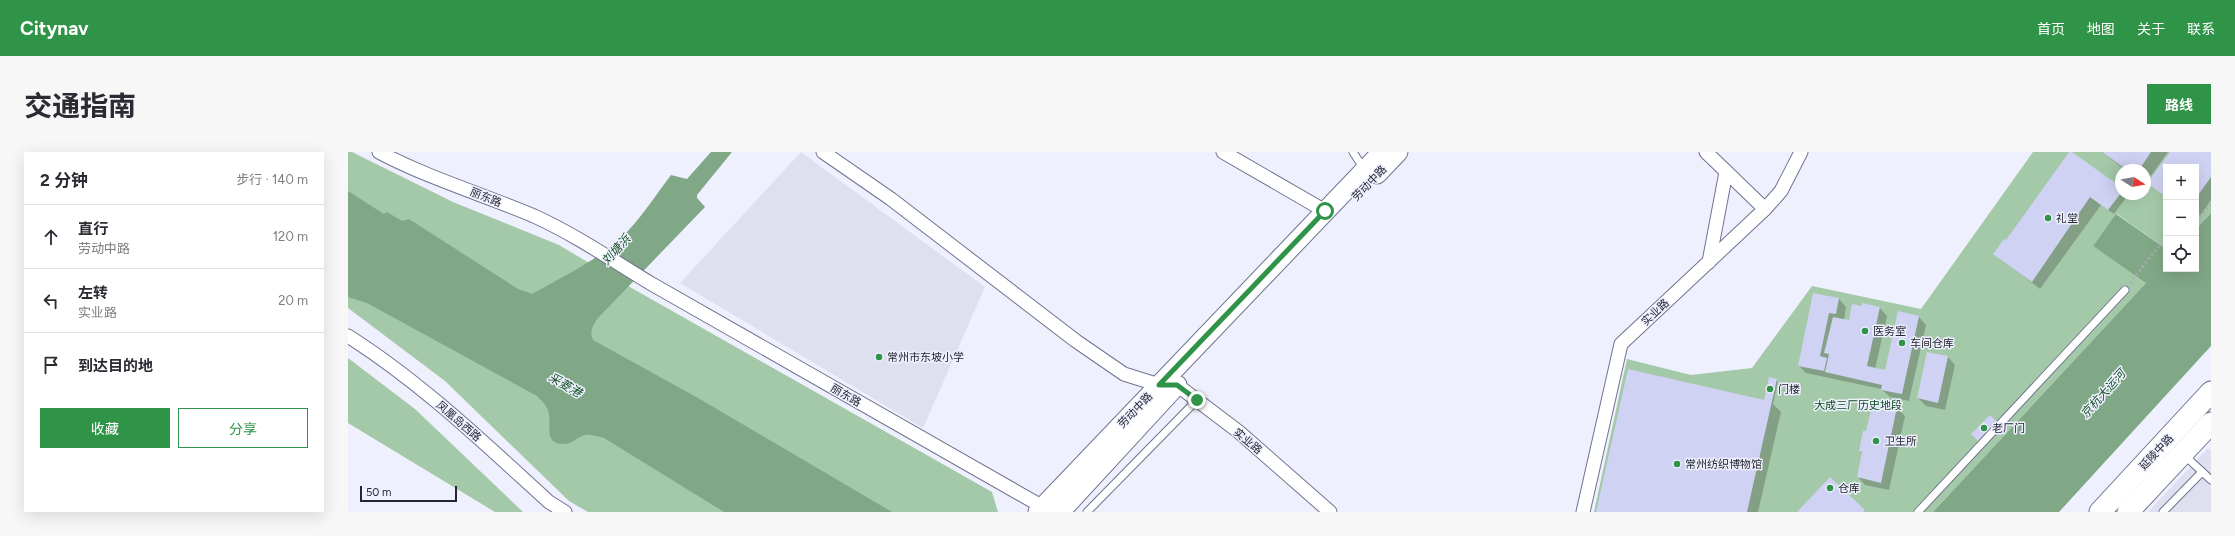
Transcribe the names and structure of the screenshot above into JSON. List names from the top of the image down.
{
  "streets": {
    "main road": ["劳动中路", "延陵中路"],
    "street": ["丽东路", "实业路", "凤凰岛西路"]
  },
  "crossings": [
    ["劳动中路", "丽东路"],
    ["劳动中路", "实业路"]
  ],
  "water": ["刘塘浜", "采菱港", "京杭大运河"],
  "parks": ["大成三厂历史地段"],
  "places": [
    "礼堂",
    "医务室",
    "车间仓库",
    "常州市东坡小学",
    "门楼",
    "老厂门",
    "卫生所",
    "常州纺织博物馆",
    "仓库"
  ],
  "scale_bar": "50 m",
  "north": "right",
  "page": {
    "header": "Citynav",
    "nav": [
      "首页",
      "地图",
      "关于",
      "联系"
    ],
    "title": "交通指南",
    "buttons": [
      "路线",
      ["收藏", "分享"]
    ],
    "heading": ["2 分钟", "步行 · 140 m"],
    "map_buttons": ["+", "−"],
    "list": [
      ["直行", "劳动中路", "120 m"],
      ["左转", "实业路", "20 m"],
      "到达目的地"
    ],
    "scale": "50 m"
  }
}
